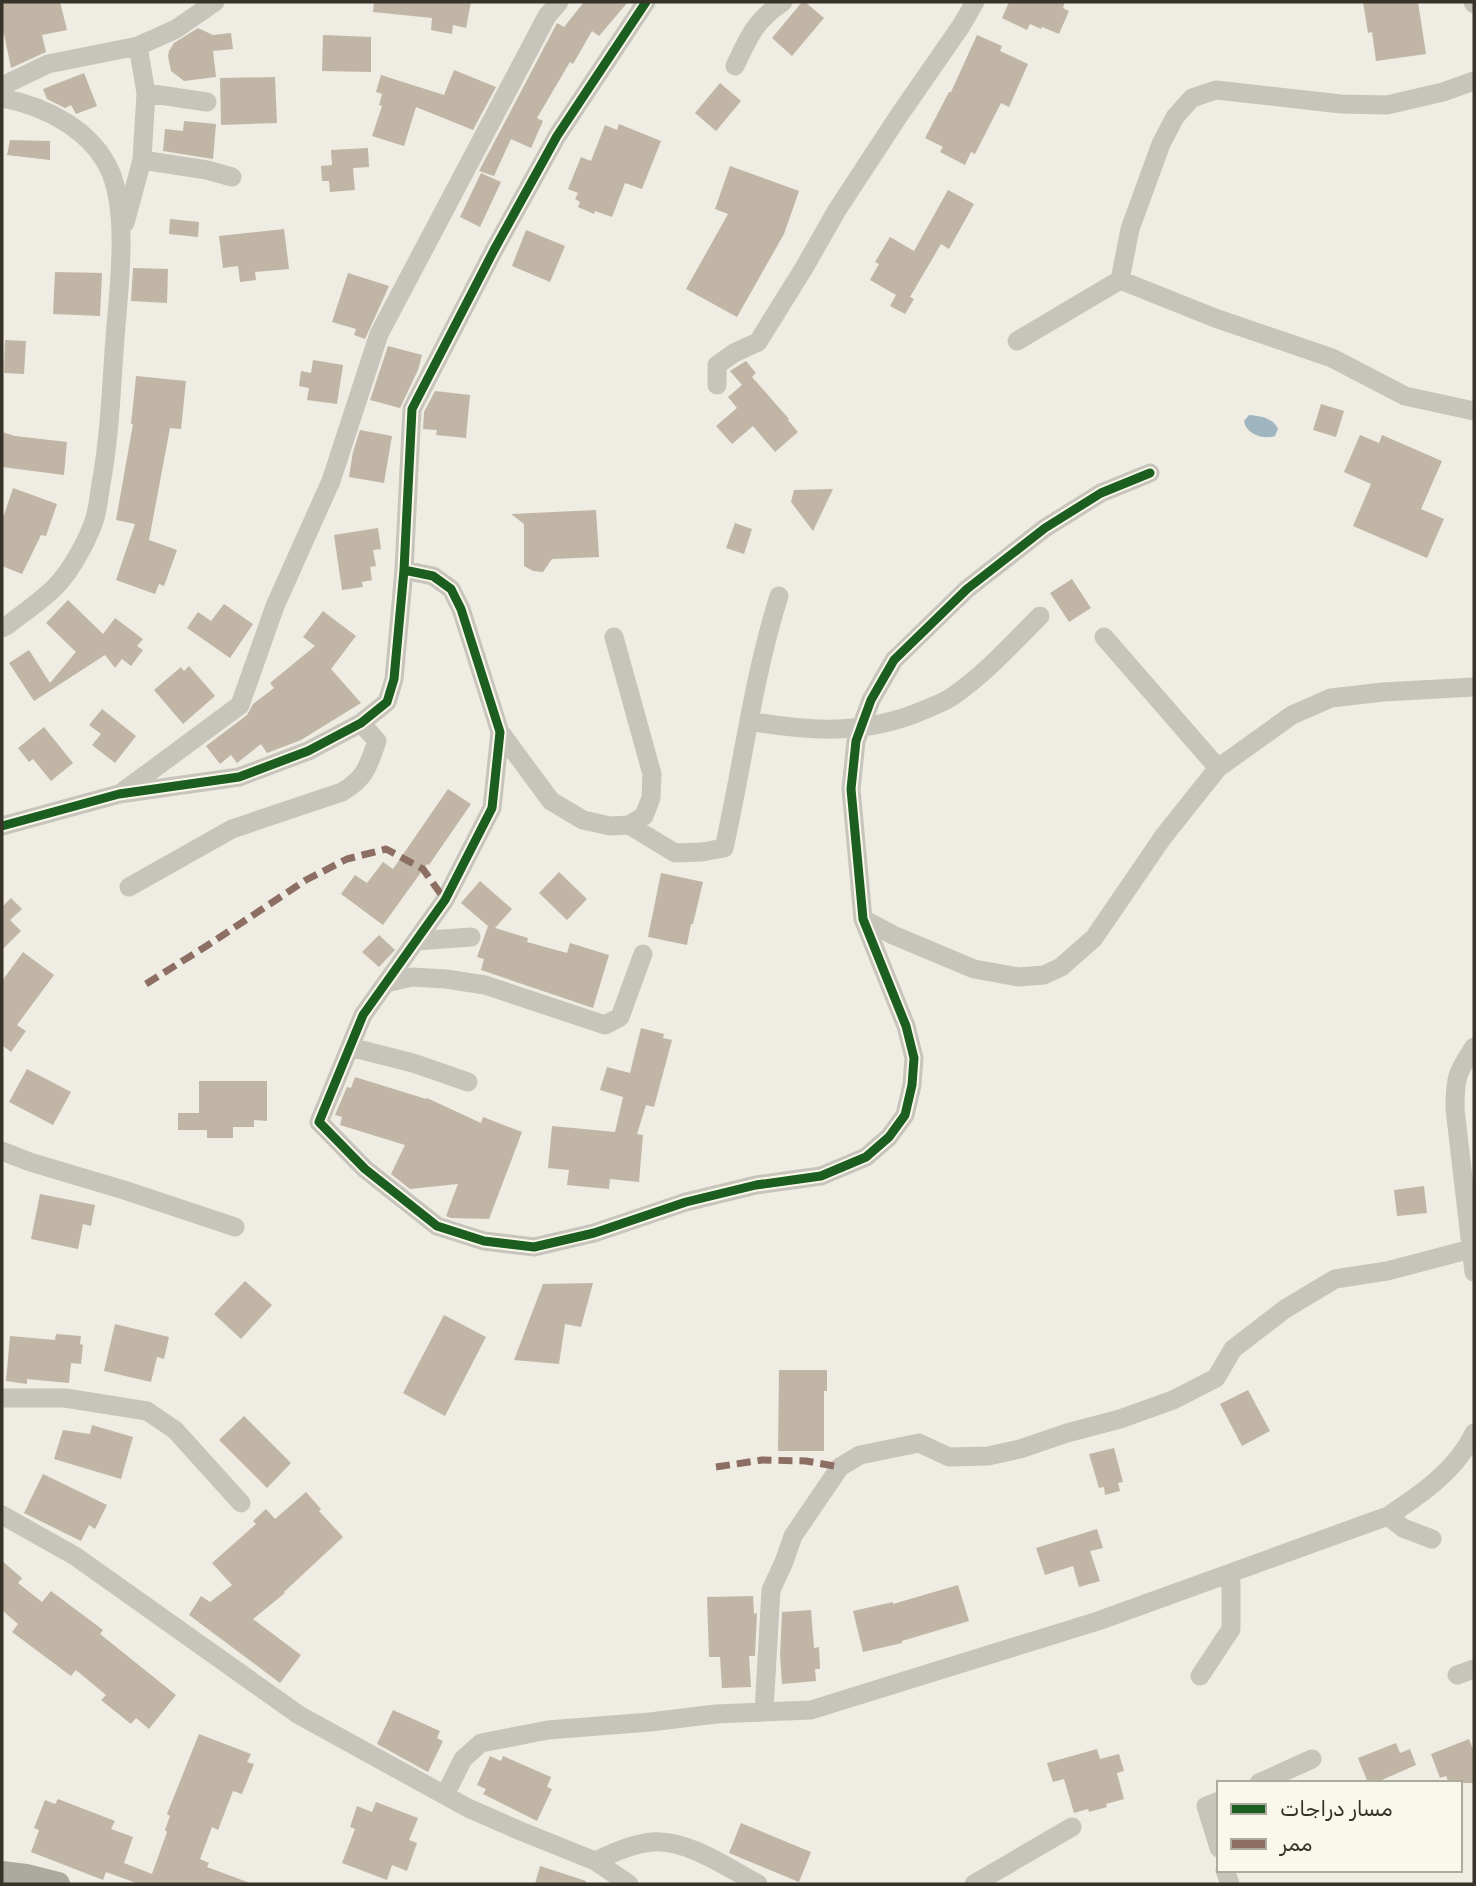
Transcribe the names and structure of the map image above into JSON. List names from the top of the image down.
{
  "legend": ["مسار دراجات", "ممر"]
}
